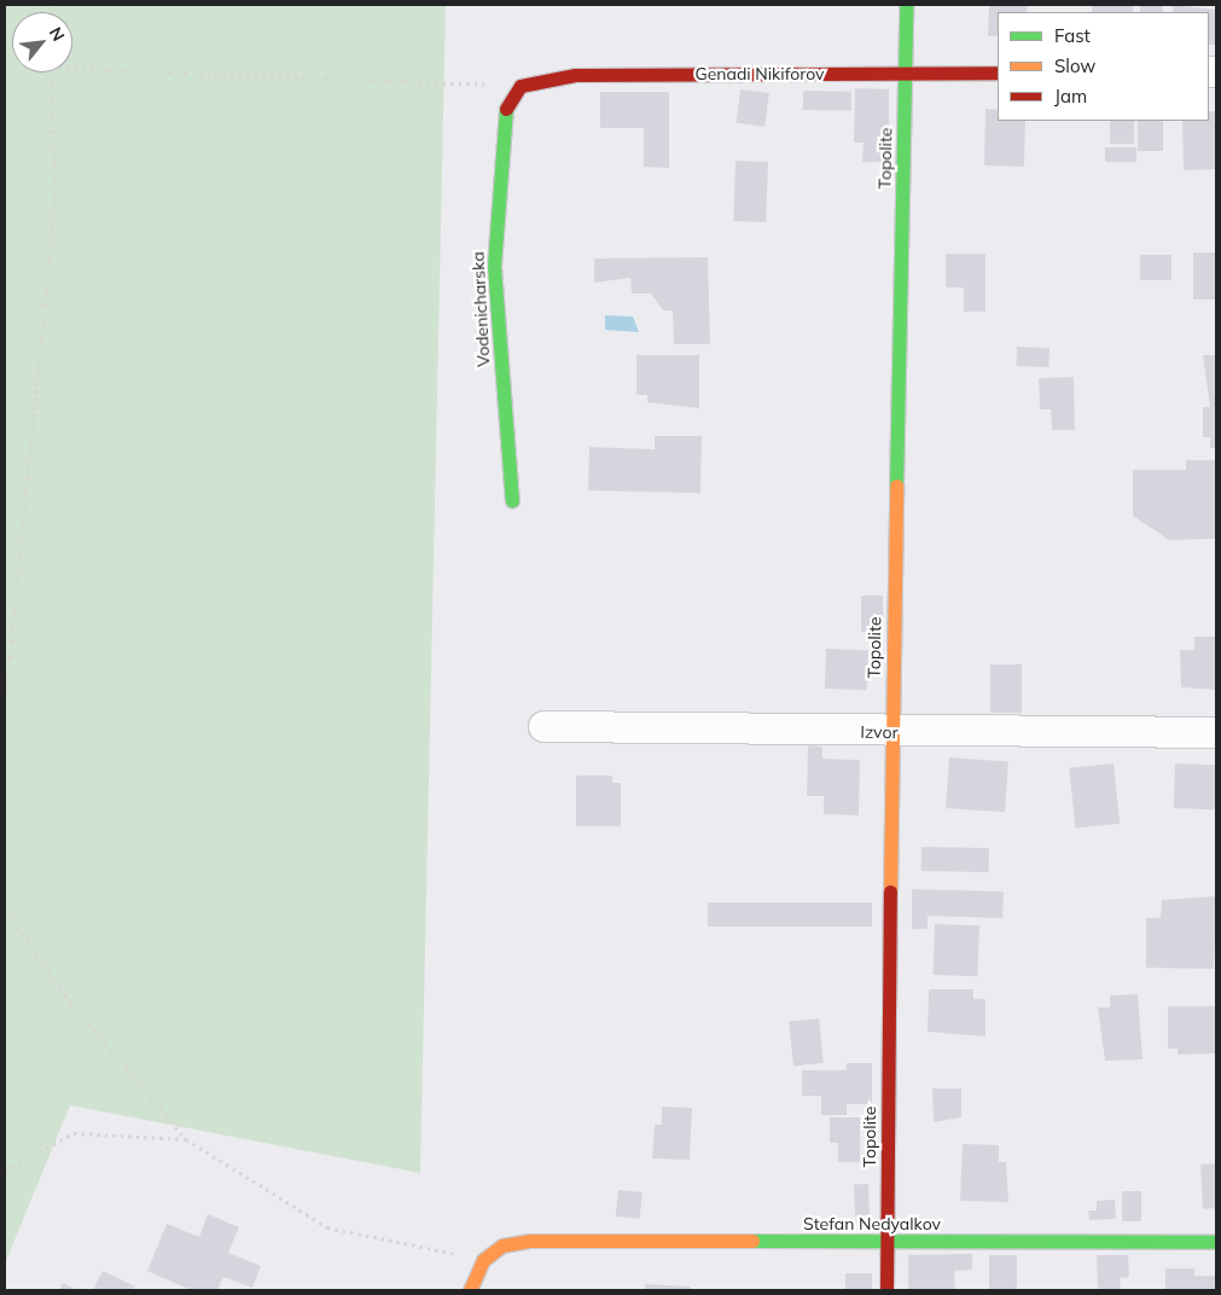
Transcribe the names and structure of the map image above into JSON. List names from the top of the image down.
{
  "streets": {
    "street": [
      "Genadi Nikiforov",
      "Topolite",
      "Vodenicharska",
      "Izvor",
      "Stefan Nedyalkov"
    ]
  },
  "crossings": [
    ["Genadi Nikiforov", "Topolite"],
    ["Genadi Nikiforov", "Vodenicharska"],
    ["Topolite", "Izvor"],
    ["Topolite", "Stefan Nedyalkov"]
  ],
  "legend": ["Fast", "Slow", "Jam"],
  "north": "top right"
}
